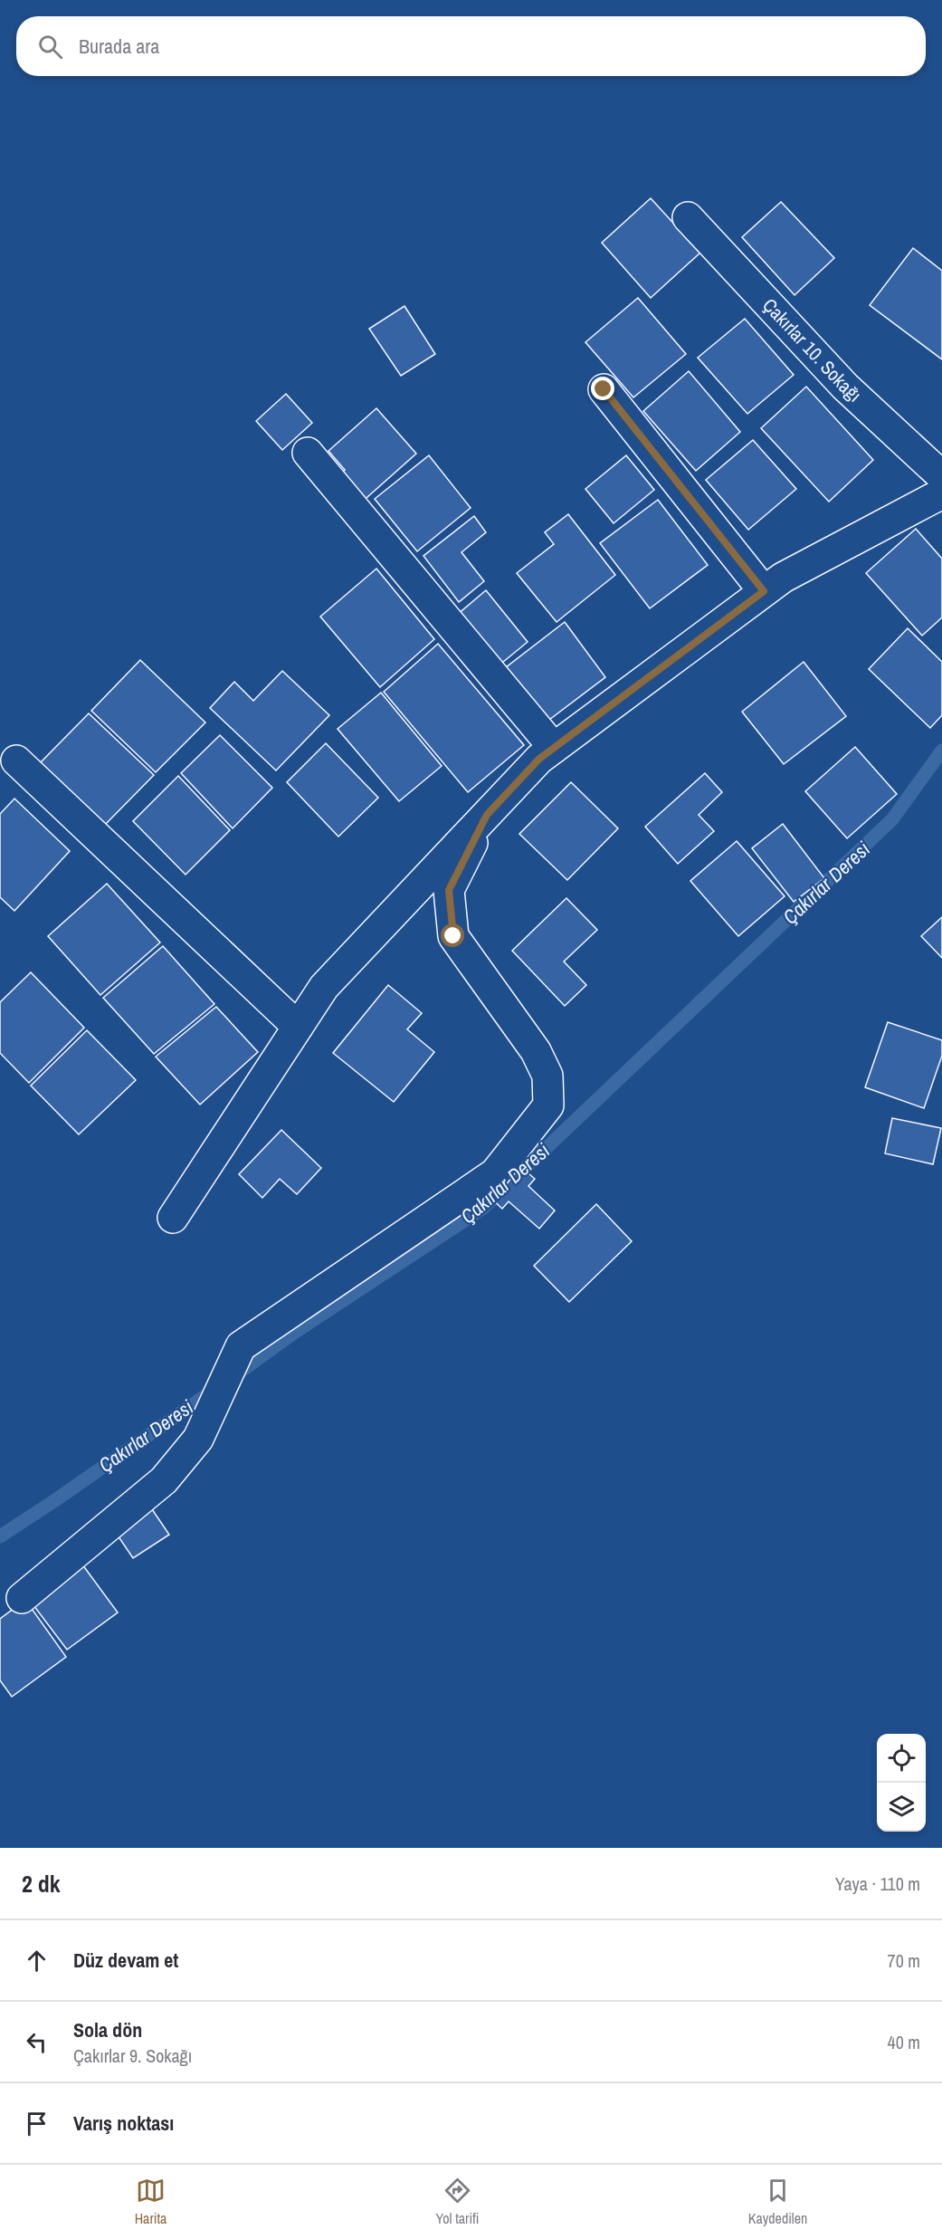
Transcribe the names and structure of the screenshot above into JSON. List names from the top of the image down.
{
  "streets": {
    "street": ["Çakırlar 10. Sokağı"]
  },
  "water": ["Çakırlar Deresi"],
  "page": {
    "search": "Burada ara",
    "heading": ["2 dk", "Yaya · 110 m"],
    "list": [
      ["Düz devam et", "70 m"],
      ["Sola dön", "Çakırlar 9. Sokağı", "40 m"],
      "Varış noktası"
    ],
    "nav": ["Harita", "Yol tarifi", "Kaydedilen"]
  }
}
